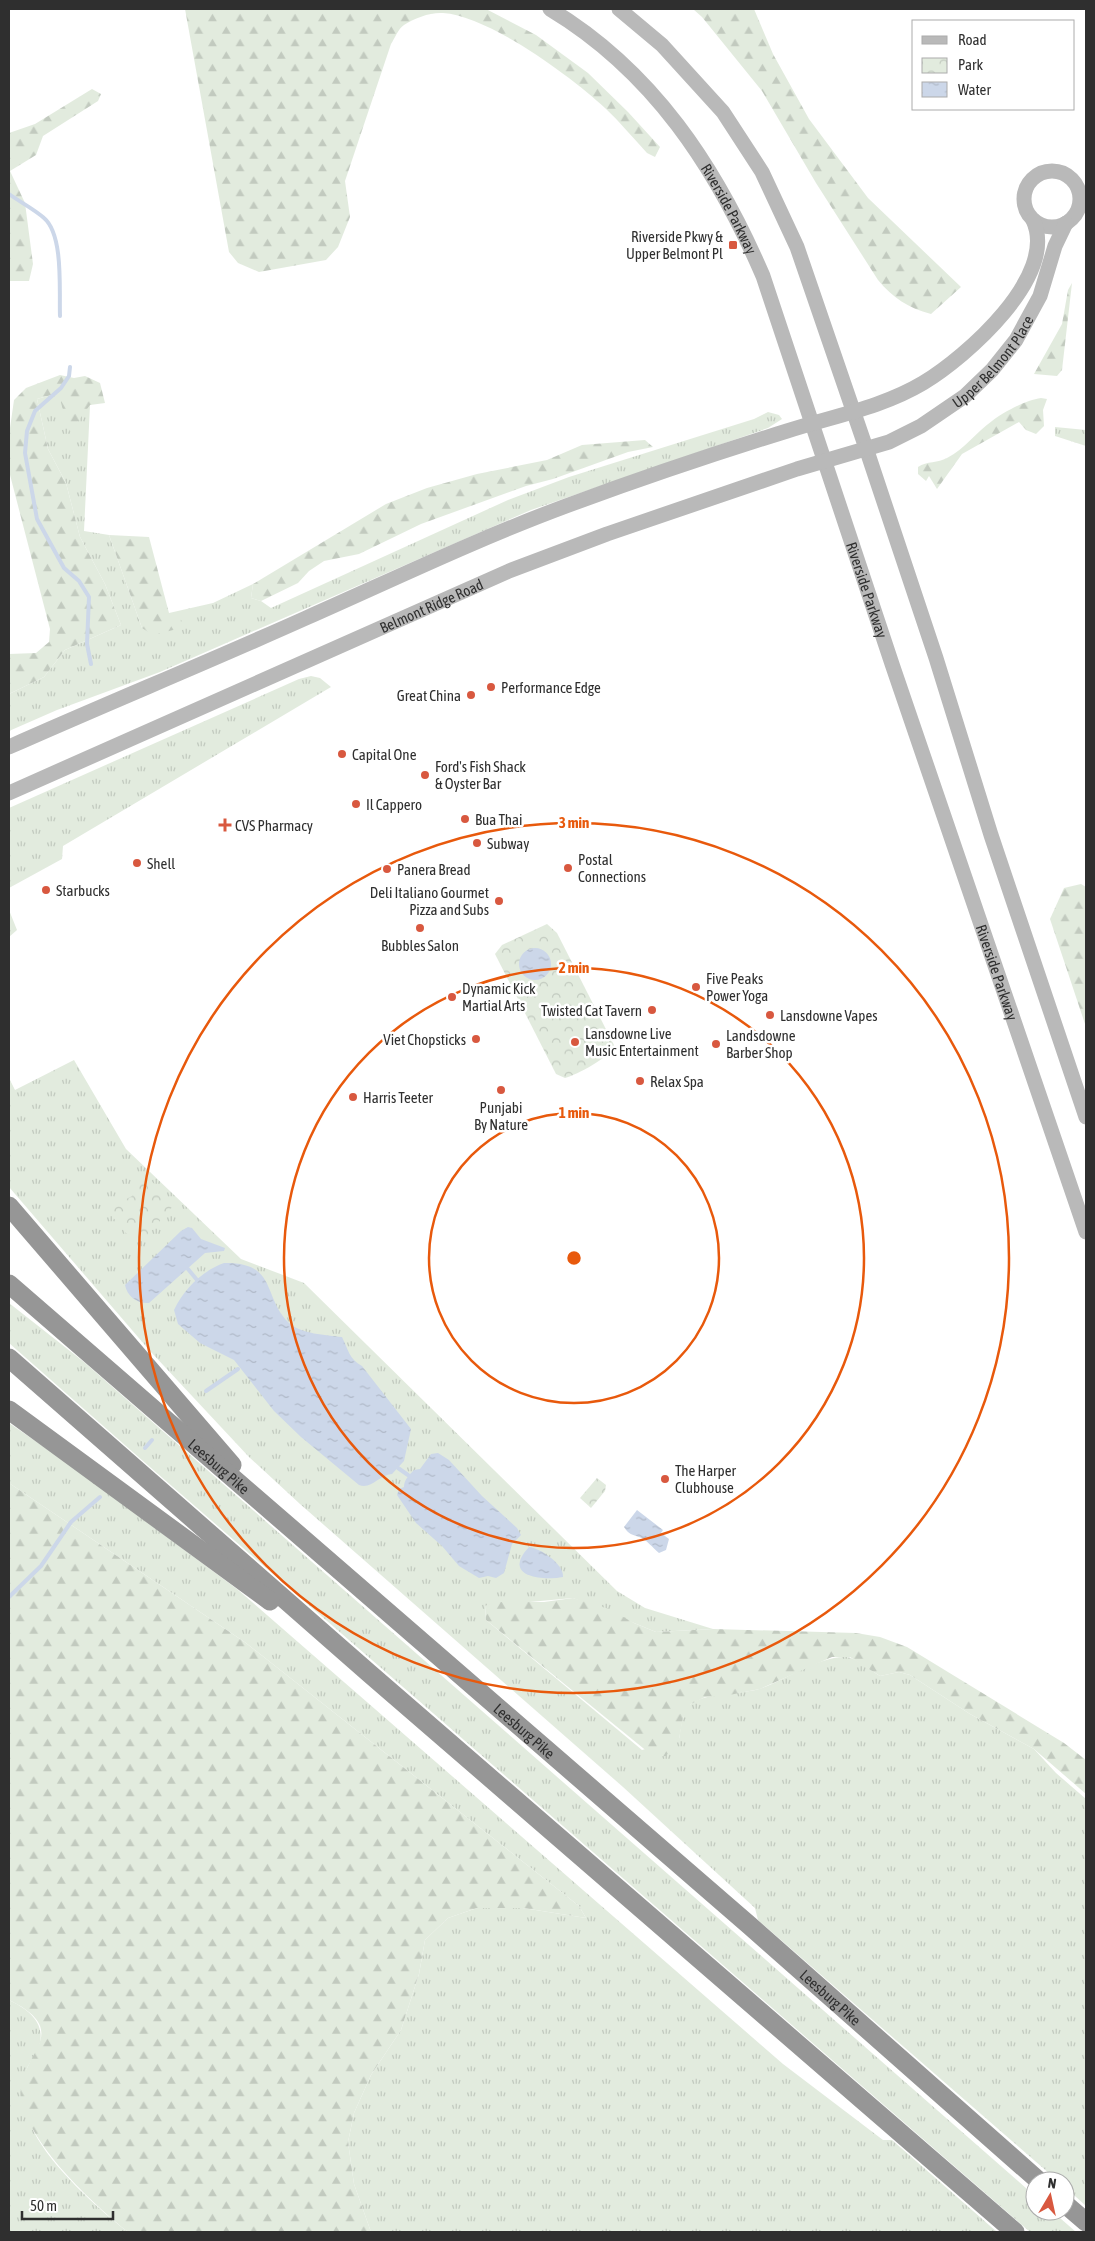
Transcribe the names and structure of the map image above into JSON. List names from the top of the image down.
{
  "streets": {
    "highway": ["Leesburg Pike"],
    "main road": ["Riverside Parkway", "Upper Belmont Place", "Belmont Ridge Road"]
  },
  "crossings": [
    ["Riverside Parkway", "Belmont Ridge Road"],
    ["Upper Belmont Place", "Belmont Ridge Road"]
  ],
  "places": {
    "transit": ["Riverside Pkwy & Upper Belmont Pl"],
    "other": [
      "Performance Edge",
      "Great China",
      "Capital One",
      "Ford's Fish Shack & Oyster Bar",
      "Il Cappero",
      "Bua Thai",
      "Subway",
      "Shell",
      "Postal Connections",
      "Panera Bread",
      "Starbucks",
      "Deli Italiano Gourmet Pizza and Subs",
      "Bubbles Salon",
      "Five Peaks Power Yoga",
      "Dynamic Kick Martial Arts",
      "Twisted Cat Tavern",
      "Lansdowne Vapes",
      "Viet Chopsticks",
      "Lansdowne Live Music Entertainment",
      "Landsdowne Barber Shop",
      "Relax Spa",
      "Punjabi By Nature",
      "Harris Teeter",
      "The Harper Clubhouse"
    ],
    "health": ["CVS Pharmacy"]
  },
  "legend": ["Road", "Park", "Water"],
  "scale_bar": "50 m",
  "north": "top",
  "rings": ["3 min", "2 min", "1 min"]
}
